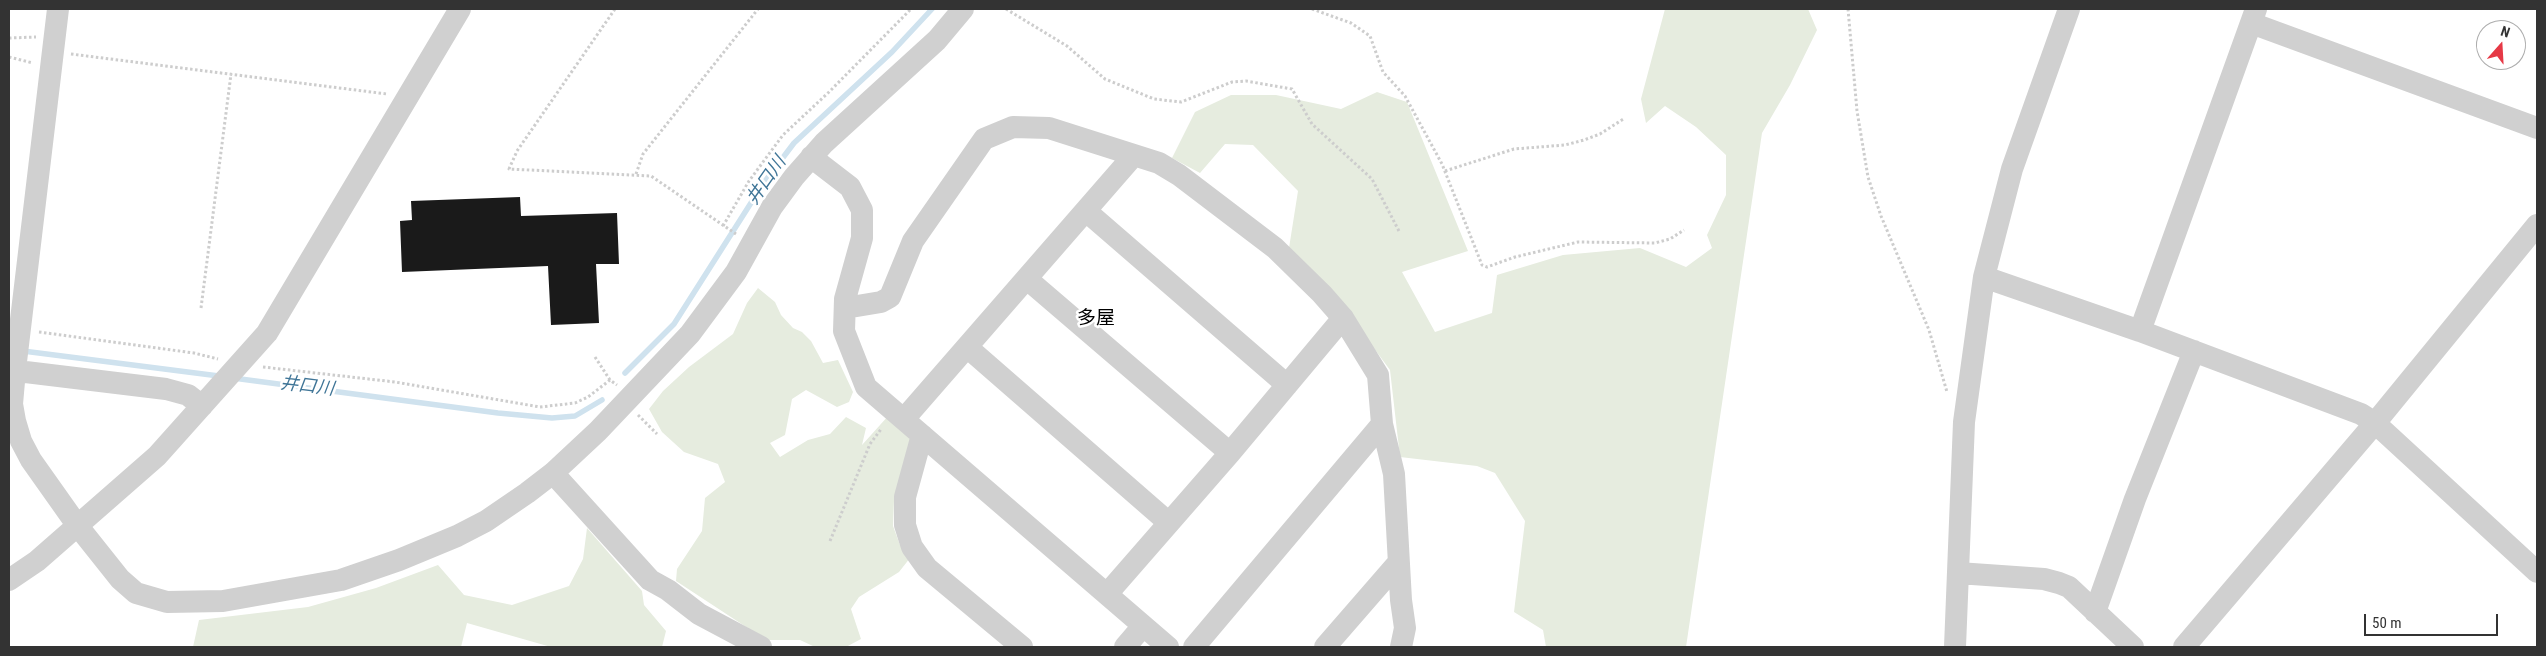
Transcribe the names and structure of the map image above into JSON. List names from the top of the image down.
{
  "districts": ["多屋"],
  "water": ["井口川"],
  "scale_bar": "50 m",
  "north": "top"
}
